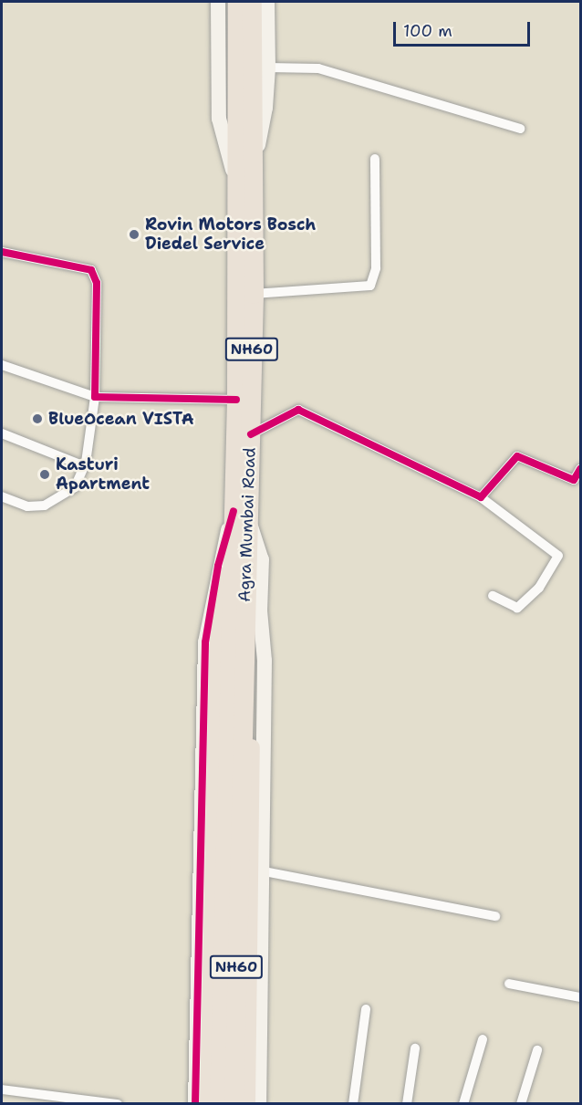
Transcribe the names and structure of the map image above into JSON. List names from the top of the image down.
{
  "streets": {
    "highway": ["NH60", "Agra Mumbai Road"]
  },
  "crossings": [
    ["NH60", "Agra Mumbai Road"]
  ],
  "places": ["Rovin Motors Bosch Diedel Service", "BlueOcean VISTA", "Kasturi Apartment"],
  "scale_bar": "100 m"
}
